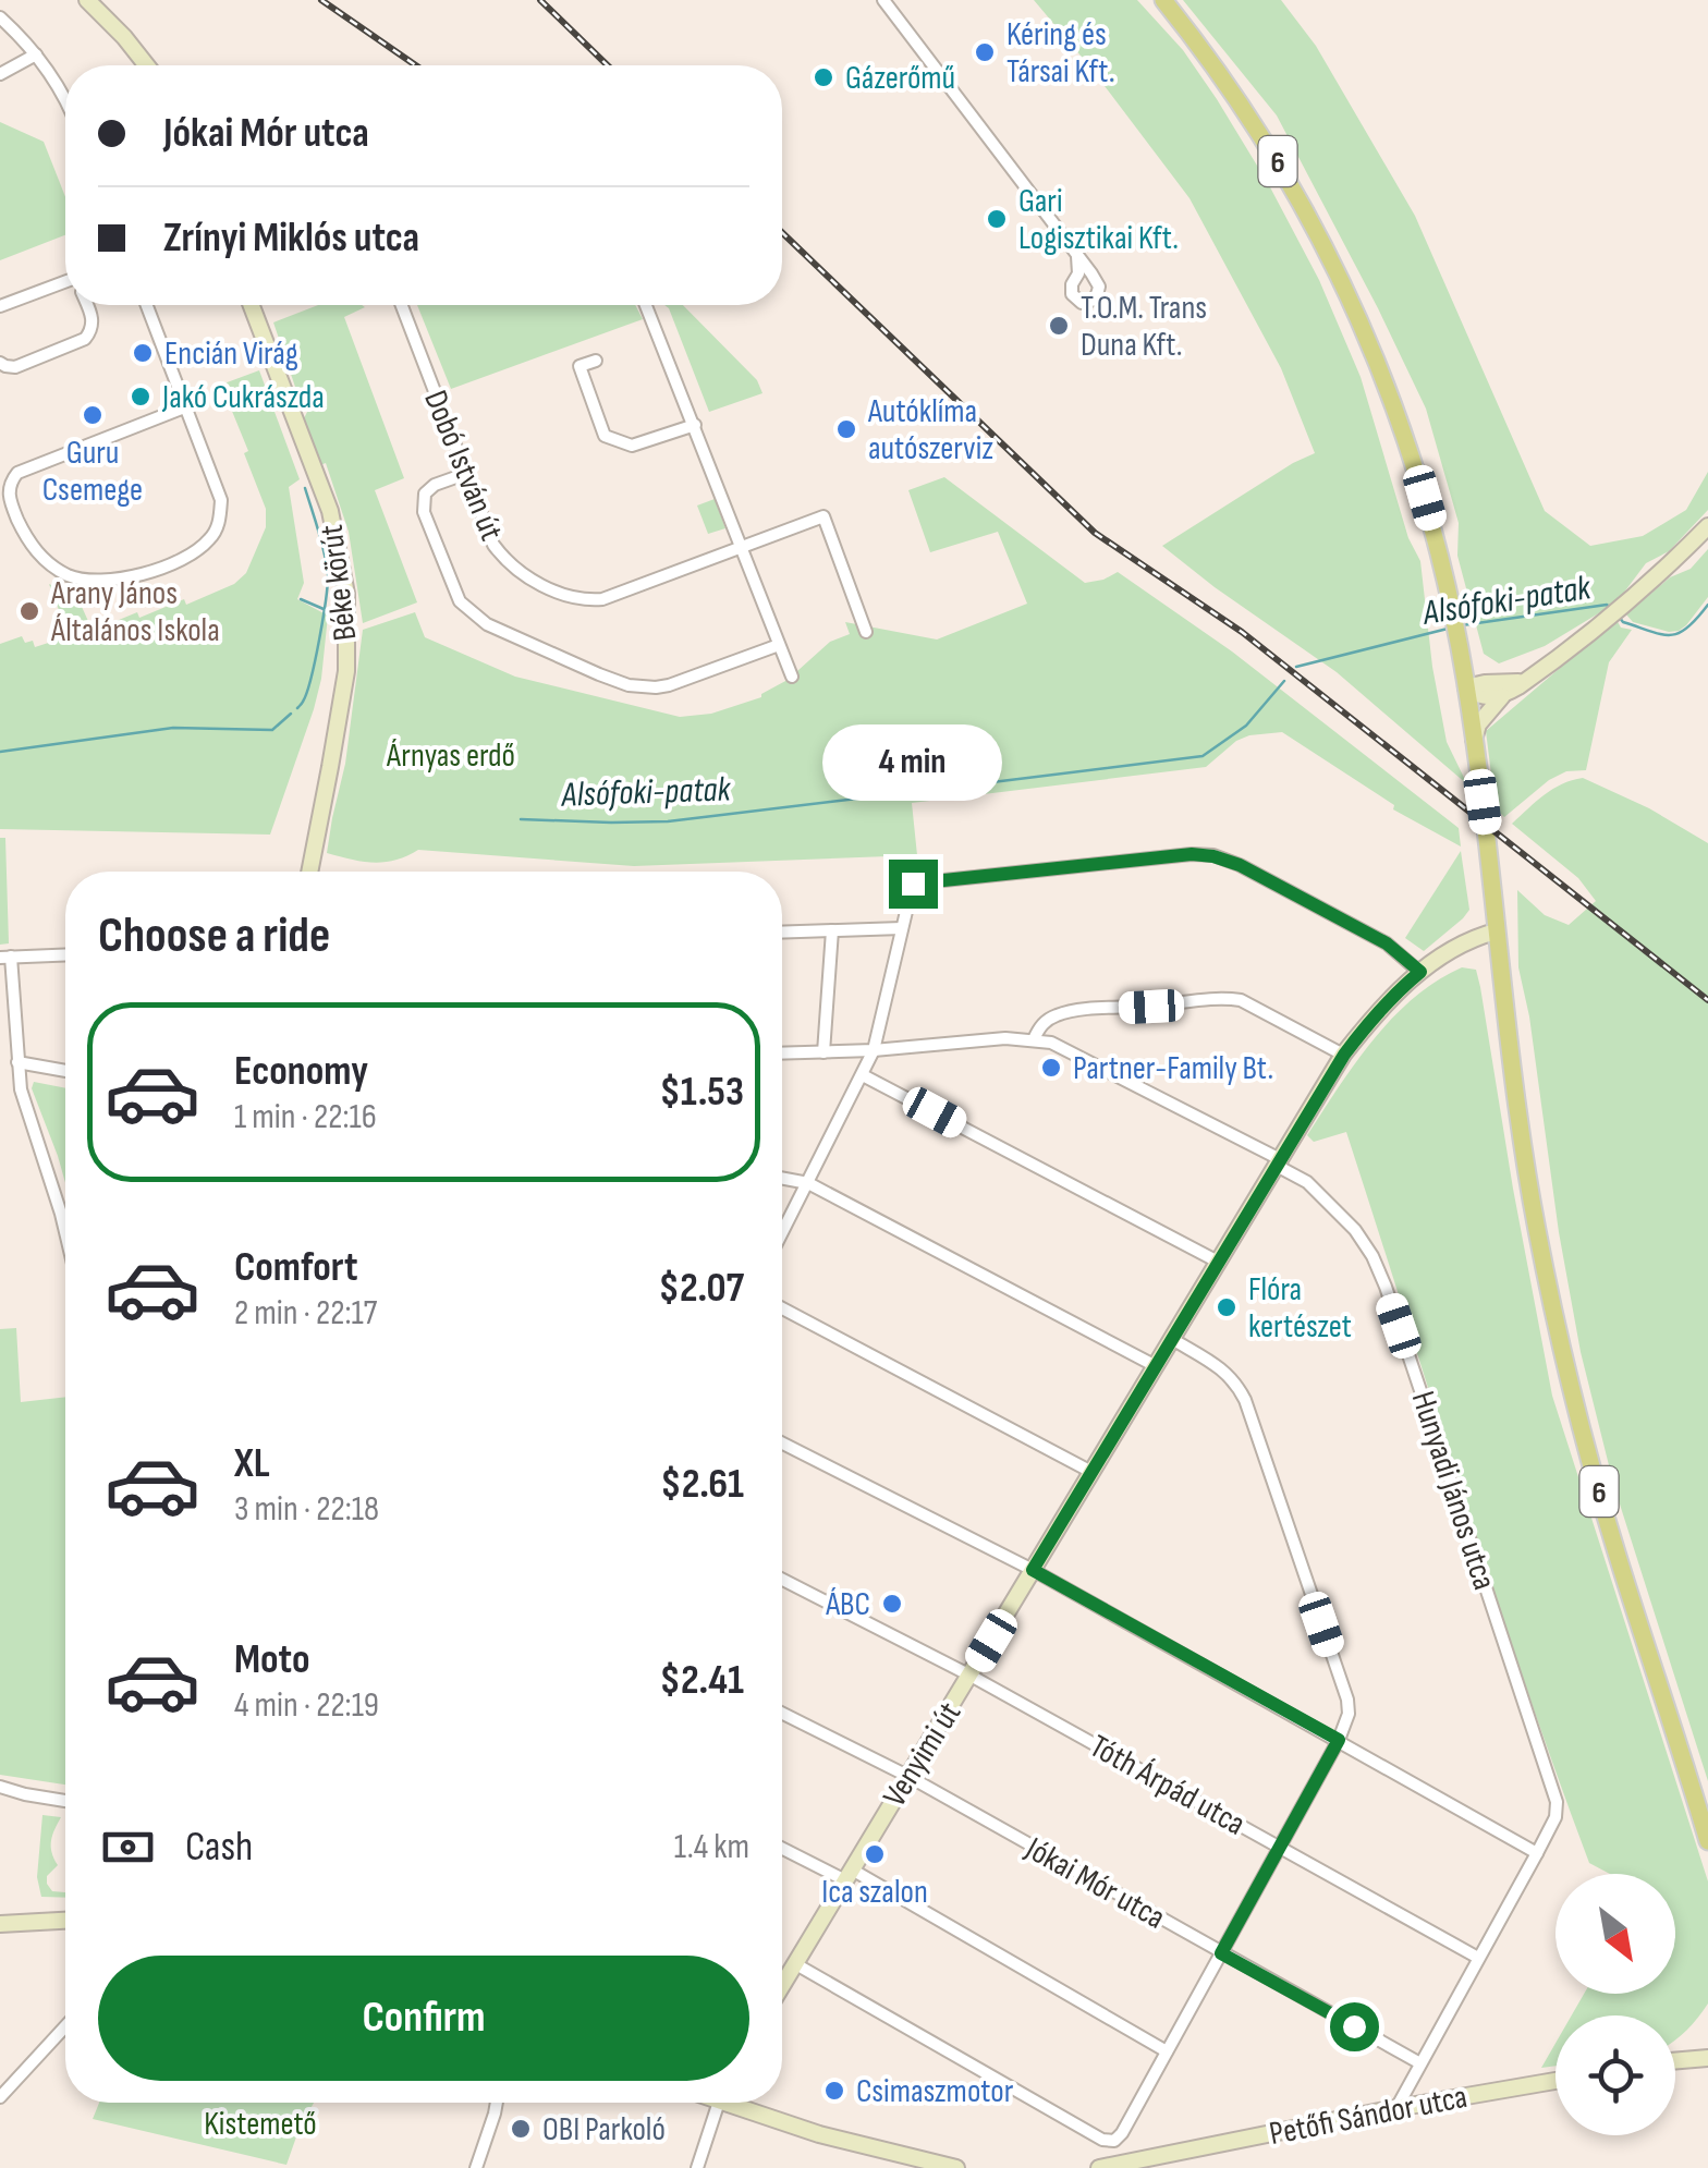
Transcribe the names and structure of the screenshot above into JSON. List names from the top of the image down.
{
  "streets": {
    "main road": ["6"],
    "street": [
      "Dobó István út",
      "Béke körút",
      "Hunyadi János utca",
      "Venyimi út",
      "Tóth Árpád utca",
      "Jókai Mór utca",
      "Petőfi Sándor utca"
    ]
  },
  "crossings": [
    ["6", "Venyimi út"],
    ["Hunyadi János utca", "Venyimi út"],
    ["Hunyadi János utca", "Tóth Árpád utca"],
    ["Hunyadi János utca", "Jókai Mór utca"],
    ["Hunyadi János utca", "Petőfi Sándor utca"],
    ["Venyimi út", "Tóth Árpád utca"],
    ["Venyimi út", "Jókai Mór utca"]
  ],
  "water": ["Alsófoki-patak"],
  "parks": ["Árnyas erdő", "Kistemető"],
  "places": [
    "Kéring és Társai Kft.",
    "Gázerőmű",
    "Gari Logisztikai Kft.",
    "T.O.M. Trans Duna Kft.",
    "Encián Virág",
    "Jakó Cukrászda",
    "Guru Csemege",
    "Autóklíma autószerviz",
    "Arany János Általános Iskola",
    "Partner-Family Bt.",
    "Flóra kertészet",
    "ÁBC",
    "Ica szalon",
    "Csimaszmotor",
    "OBI Parkoló"
  ],
  "north": "bottom right",
  "page": {
    "banner": ["Jókai Mór utca", "Zrínyi Miklós utca"],
    "bubble": "4 min",
    "heading": "Choose a ride",
    "list": [
      {
        "name": "Economy",
        "note": "1 min · 22:16",
        "value": "$1.53"
      },
      {
        "name": "Comfort",
        "note": "2 min · 22:17",
        "value": "$2.07"
      },
      {
        "name": "XL",
        "note": "3 min · 22:18",
        "value": "$2.61"
      },
      {
        "name": "Moto",
        "note": "4 min · 22:19",
        "value": "$2.41"
      }
    ],
    "pay": ["Cash", "1.4 km"],
    "buttons": "Confirm"
  }
}
